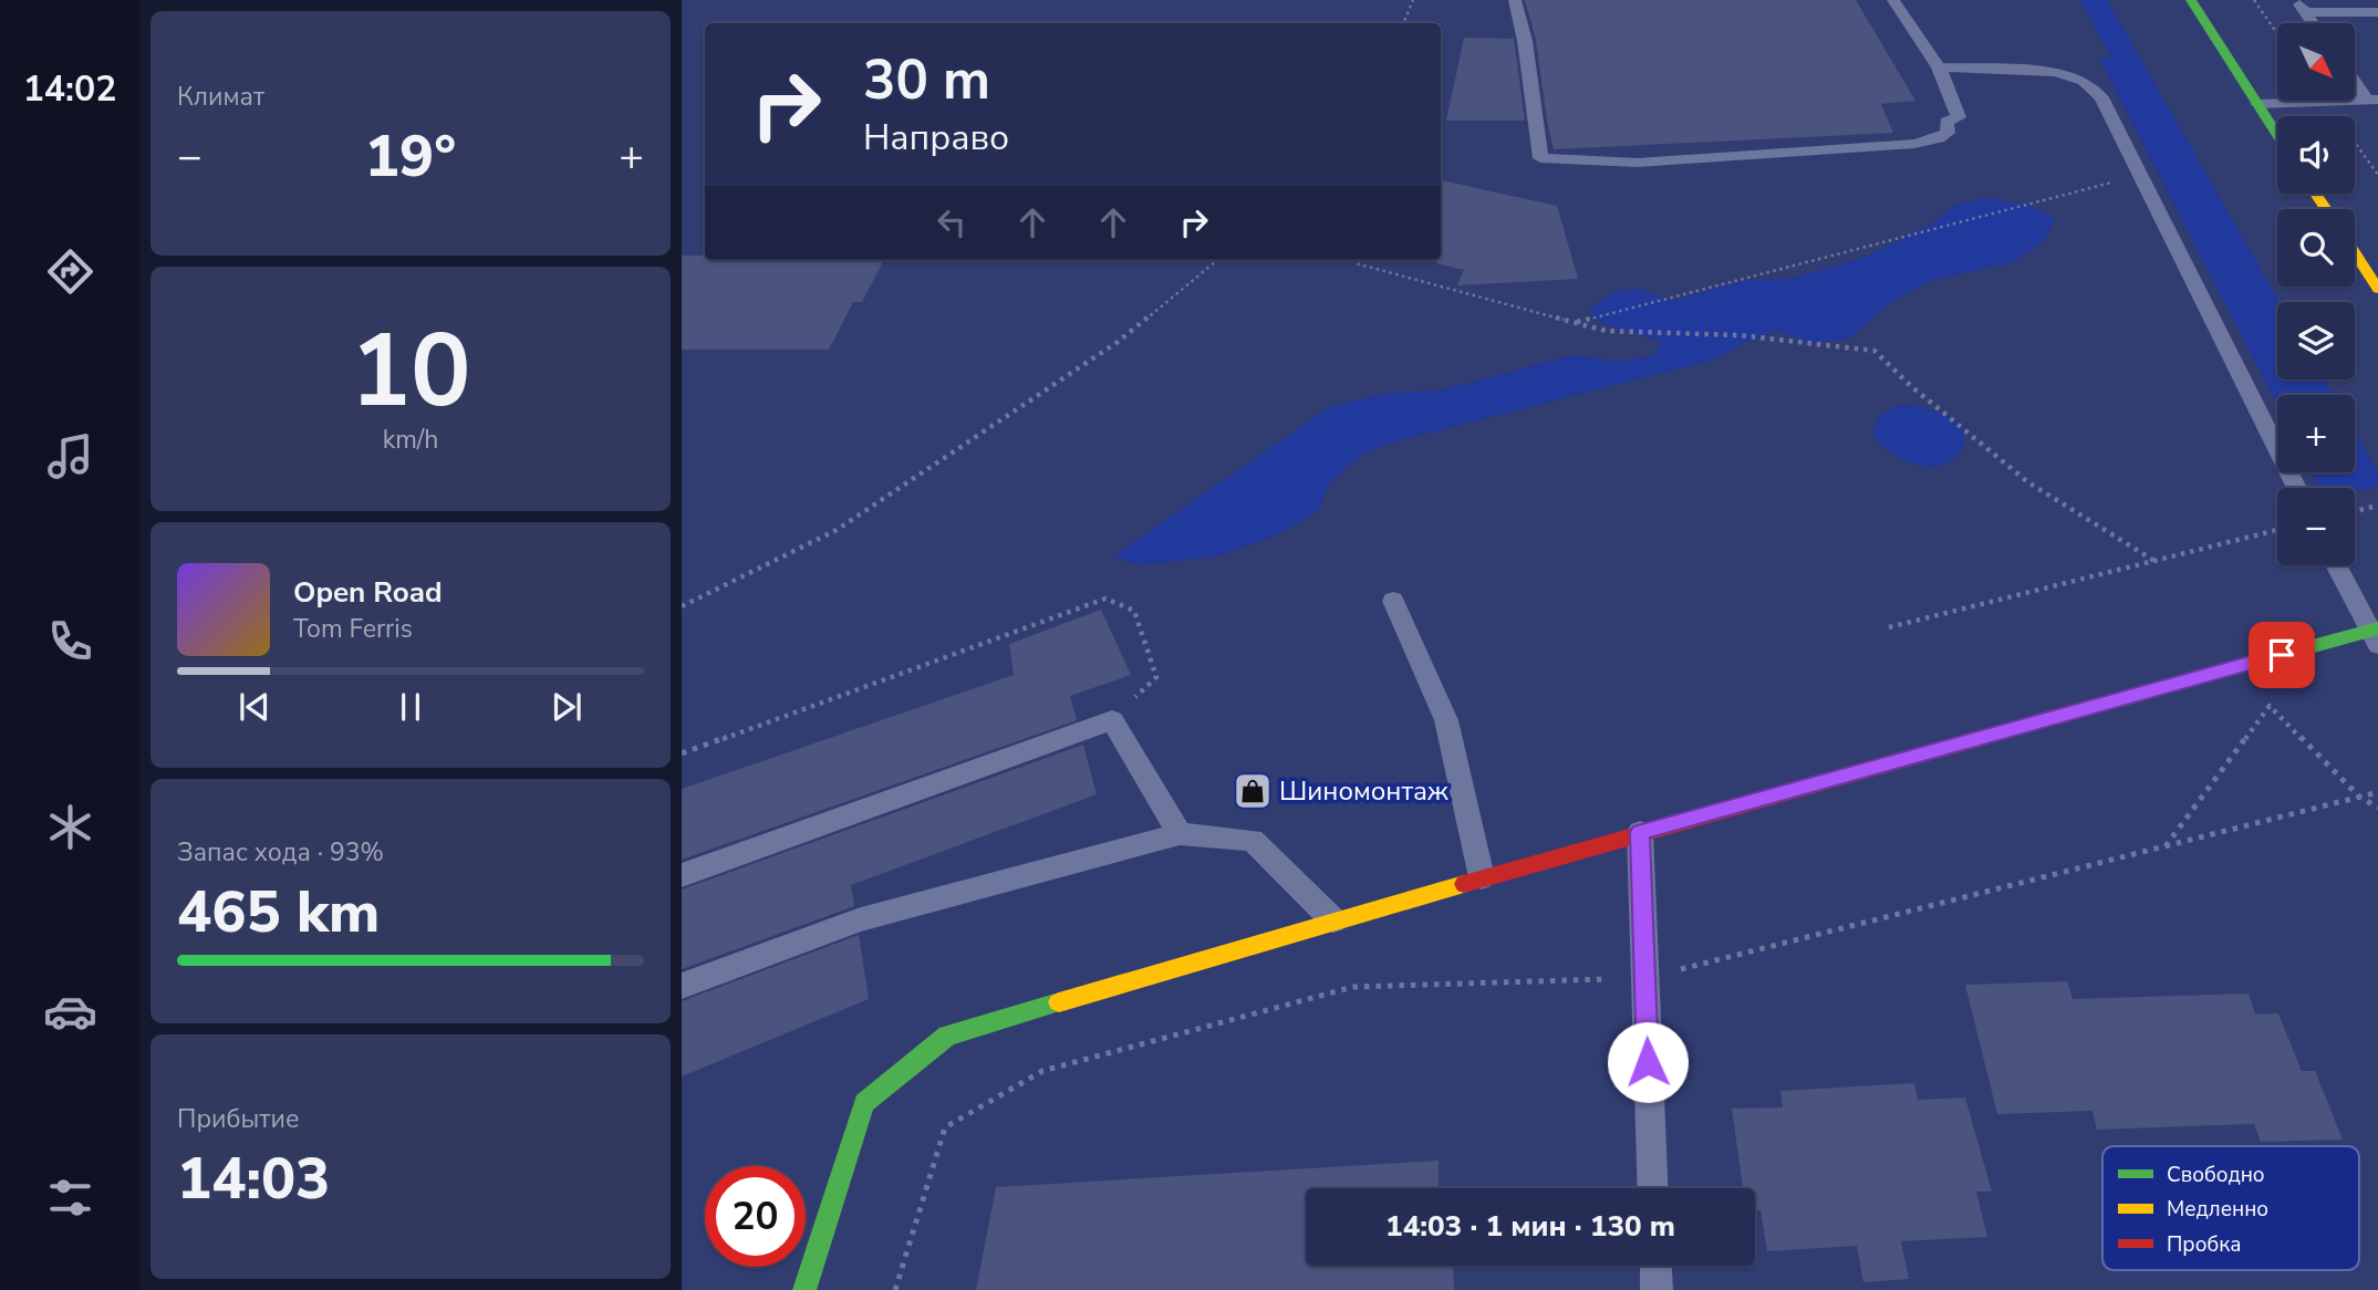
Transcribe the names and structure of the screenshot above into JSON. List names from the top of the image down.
{
  "places": {
    "shop": ["Шиномонтаж"]
  },
  "legend": ["Свободно", "Медленно", "Пробка"],
  "north": "bottom right",
  "page": {
    "tabs": "14:02",
    "tile": [
      "Климат",
      ["10", "km/h"],
      ["Запас хода · 93%", "465 km"],
      ["Прибытие", "14:03"]
    ],
    "map_buttons": ["+", "−"],
    "turn": ["30 m", "Направо"],
    "heat": ["−", "19°", "+"],
    "song": ["Open Road", "Tom Ferris"],
    "limit": "20",
    "trip": "14:03 · 1 мин · 130 m"
  }
}
